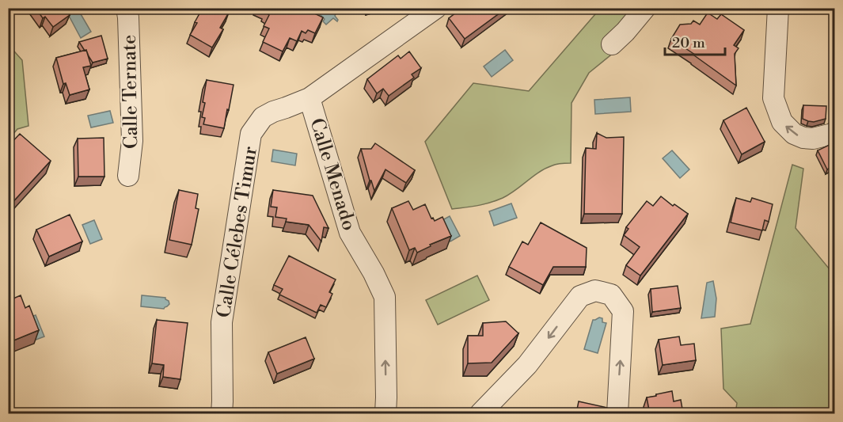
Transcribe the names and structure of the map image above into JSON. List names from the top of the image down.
{
  "streets": {
    "street": ["Calle Ternate", "Calle Menado", "Calle Célebes Timur"]
  },
  "crossings": [
    ["Calle Menado", "Calle Célebes Timur"]
  ],
  "one_way": ["Calle Menado"],
  "scale_bar": "20 m"
}
